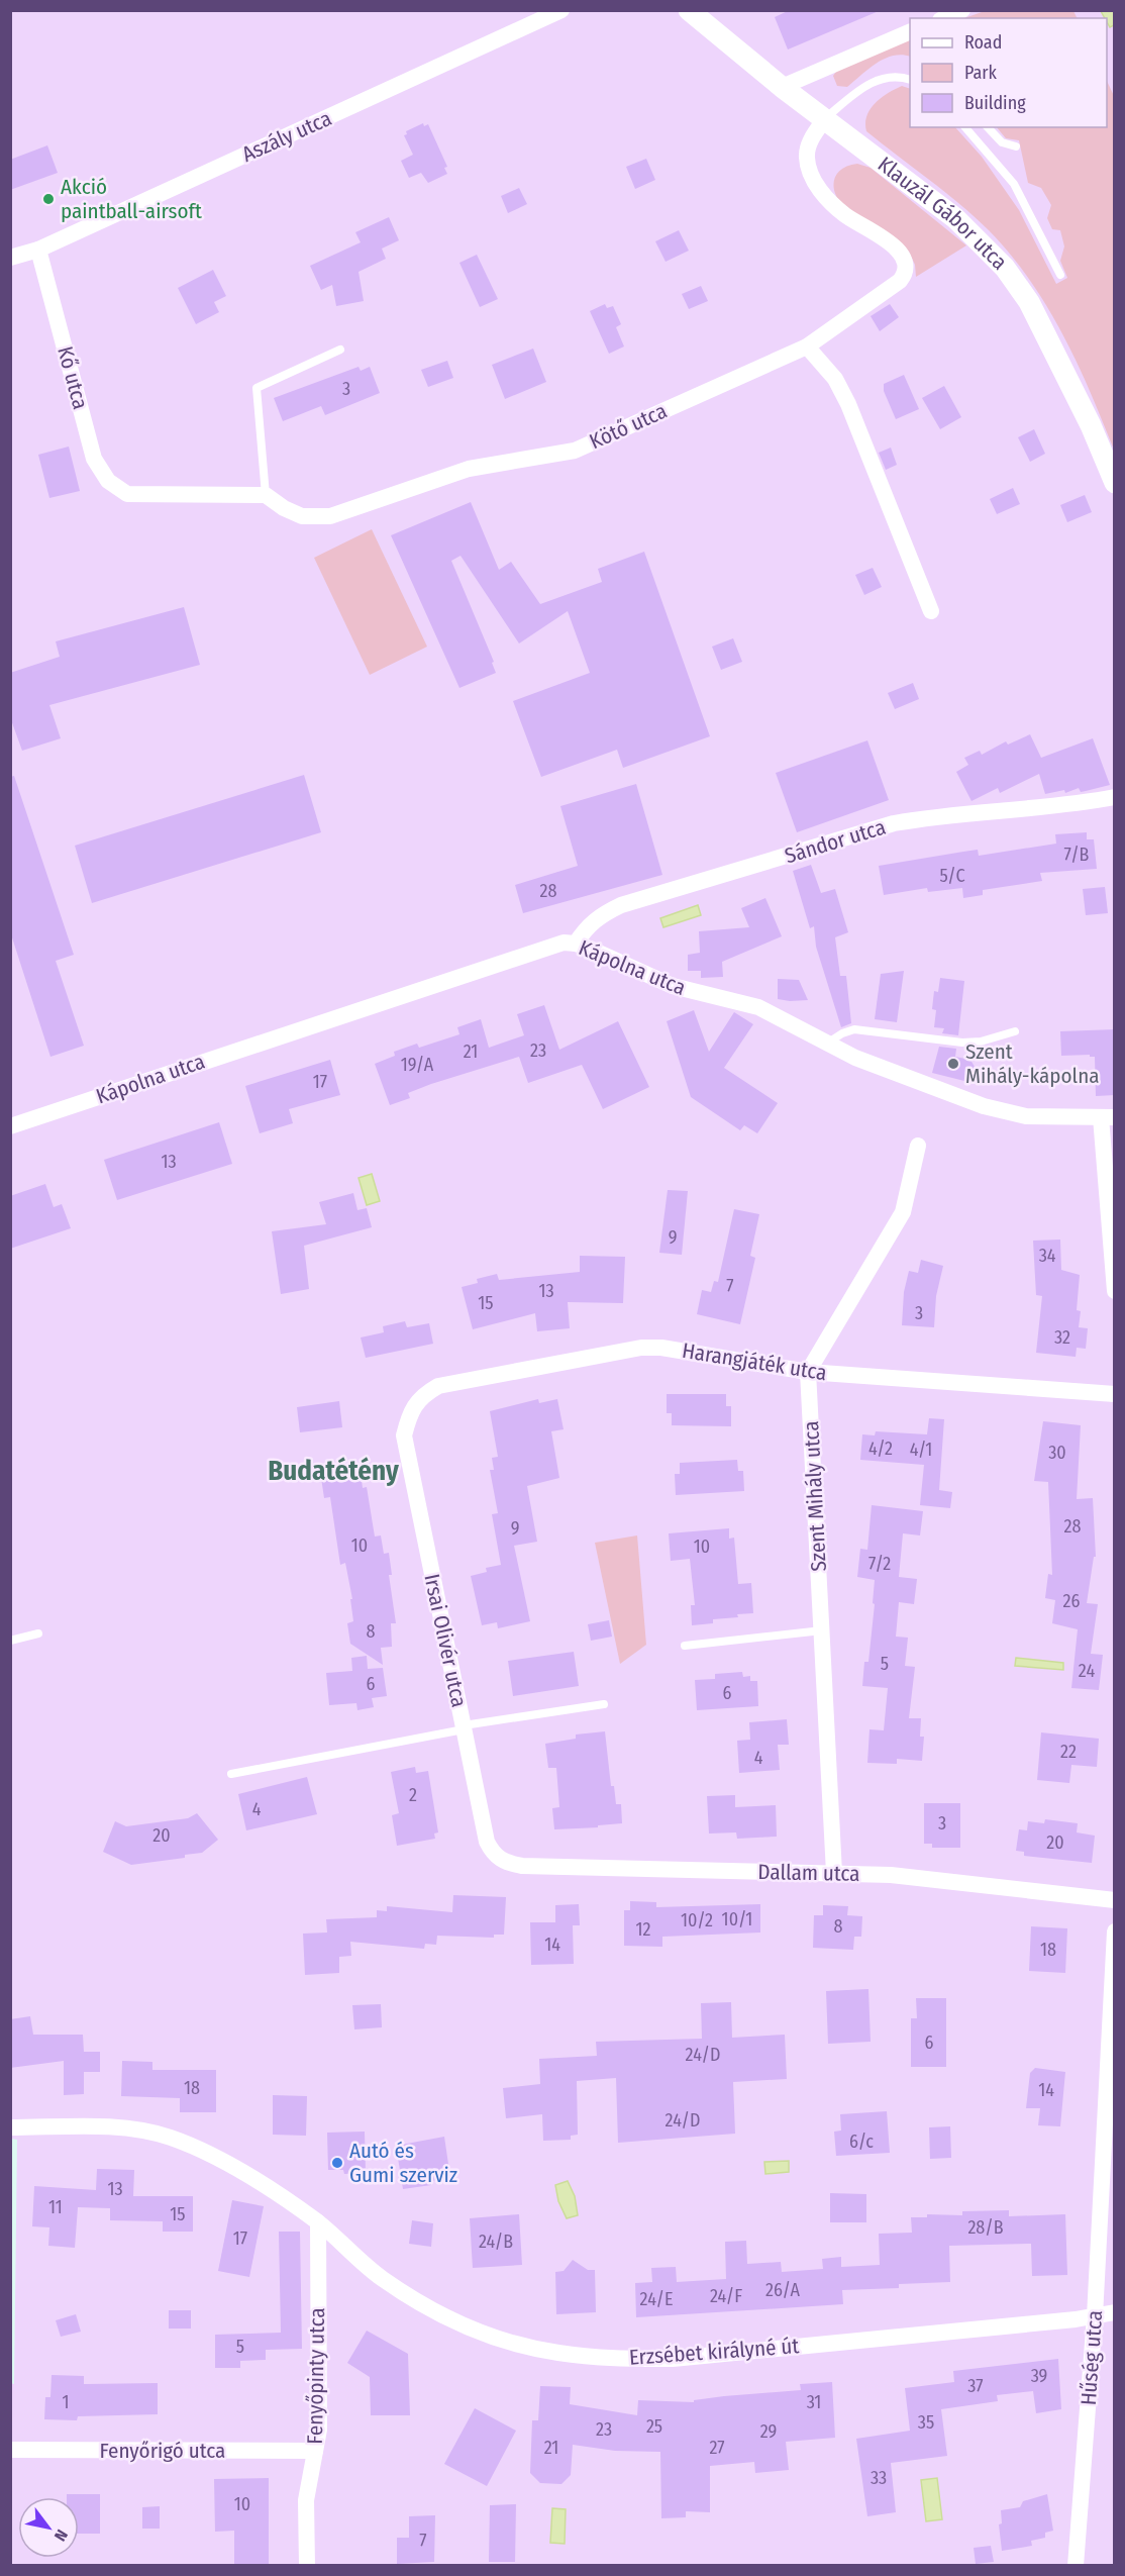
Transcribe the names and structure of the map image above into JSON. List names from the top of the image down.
{
  "streets": {
    "street": [
      "Aszály utca",
      "Klauzál Gábor utca",
      "Kő utca",
      "Kötő utca",
      "Sándor utca",
      "Kápolna utca",
      "Harangjáték utca",
      "Szent Mihály utca",
      "Irsai Olivér utca",
      "Dallam utca",
      "Erzsébet királyné út",
      "Hűség utca",
      "Fenyőpinty utca",
      "Fenyőrigó utca"
    ]
  },
  "crossings": [
    ["Aszály utca", "Kő utca"],
    ["Klauzál Gábor utca", "Kötő utca"],
    ["Kő utca", "Kötő utca"],
    ["Sándor utca", "Kápolna utca"],
    ["Harangjáték utca", "Szent Mihály utca"],
    ["Harangjáték utca", "Irsai Olivér utca"],
    ["Szent Mihály utca", "Dallam utca"],
    ["Irsai Olivér utca", "Dallam utca"],
    ["Erzsébet királyné út", "Hűség utca"],
    ["Erzsébet királyné út", "Fenyőpinty utca"],
    ["Fenyőpinty utca", "Fenyőrigó utca"]
  ],
  "districts": ["Budatétény"],
  "places": ["Akció paintball-airsoft", "Szent Mihály-kápolna", "Autó és Gumi szerviz"],
  "house_numbers": [
    "3",
    "7/B",
    "5/C",
    "28",
    "23",
    "21",
    "19/A",
    "17",
    "13",
    "9",
    "34",
    "7",
    "13",
    "15",
    "3",
    "32",
    "4/2",
    "4/1",
    "30",
    "28",
    "9",
    "10",
    "10",
    "7/2",
    "26",
    "8",
    "5",
    "24",
    "6",
    "6",
    "22",
    "4",
    "2",
    "4",
    "3",
    "20",
    "20",
    "10/1",
    "10/2",
    "8",
    "12",
    "14",
    "18",
    "6",
    "24/D",
    "18",
    "14",
    "24/D",
    "6/c",
    "13",
    "11",
    "15",
    "28/B",
    "17",
    "24/B",
    "26/A",
    "24/F",
    "24/E",
    "5",
    "39",
    "37",
    "1",
    "31",
    "35",
    "25",
    "23",
    "29",
    "21",
    "27",
    "33",
    "10",
    "7"
  ],
  "legend": ["Road", "Park", "Building"],
  "north": "bottom right"
}
